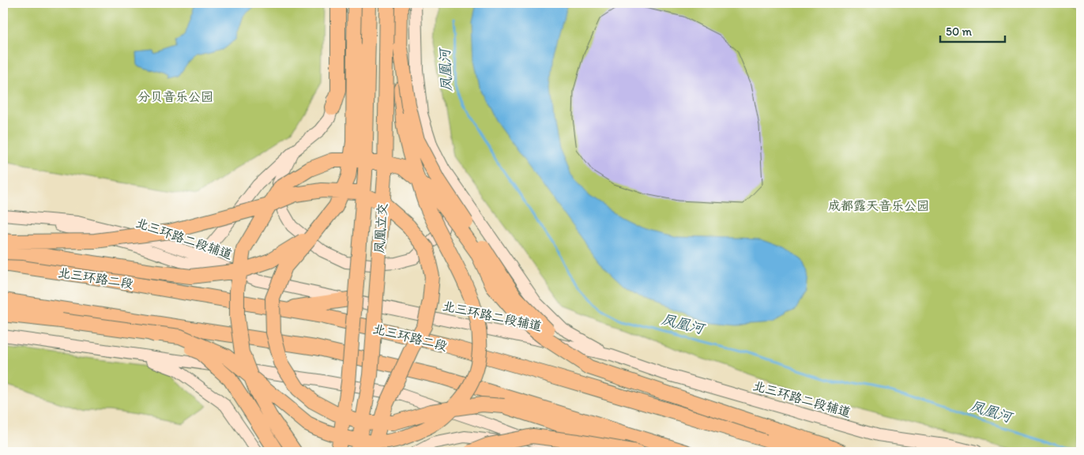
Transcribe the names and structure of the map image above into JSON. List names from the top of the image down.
{
  "streets": {
    "highway": ["凤凰立交", "北三环路二段"],
    "main road": ["北三环路二段辅道"]
  },
  "water": ["凤凰河"],
  "parks": ["分贝音乐公园", "成都露天音乐公园"],
  "scale_bar": "50 m"
}
